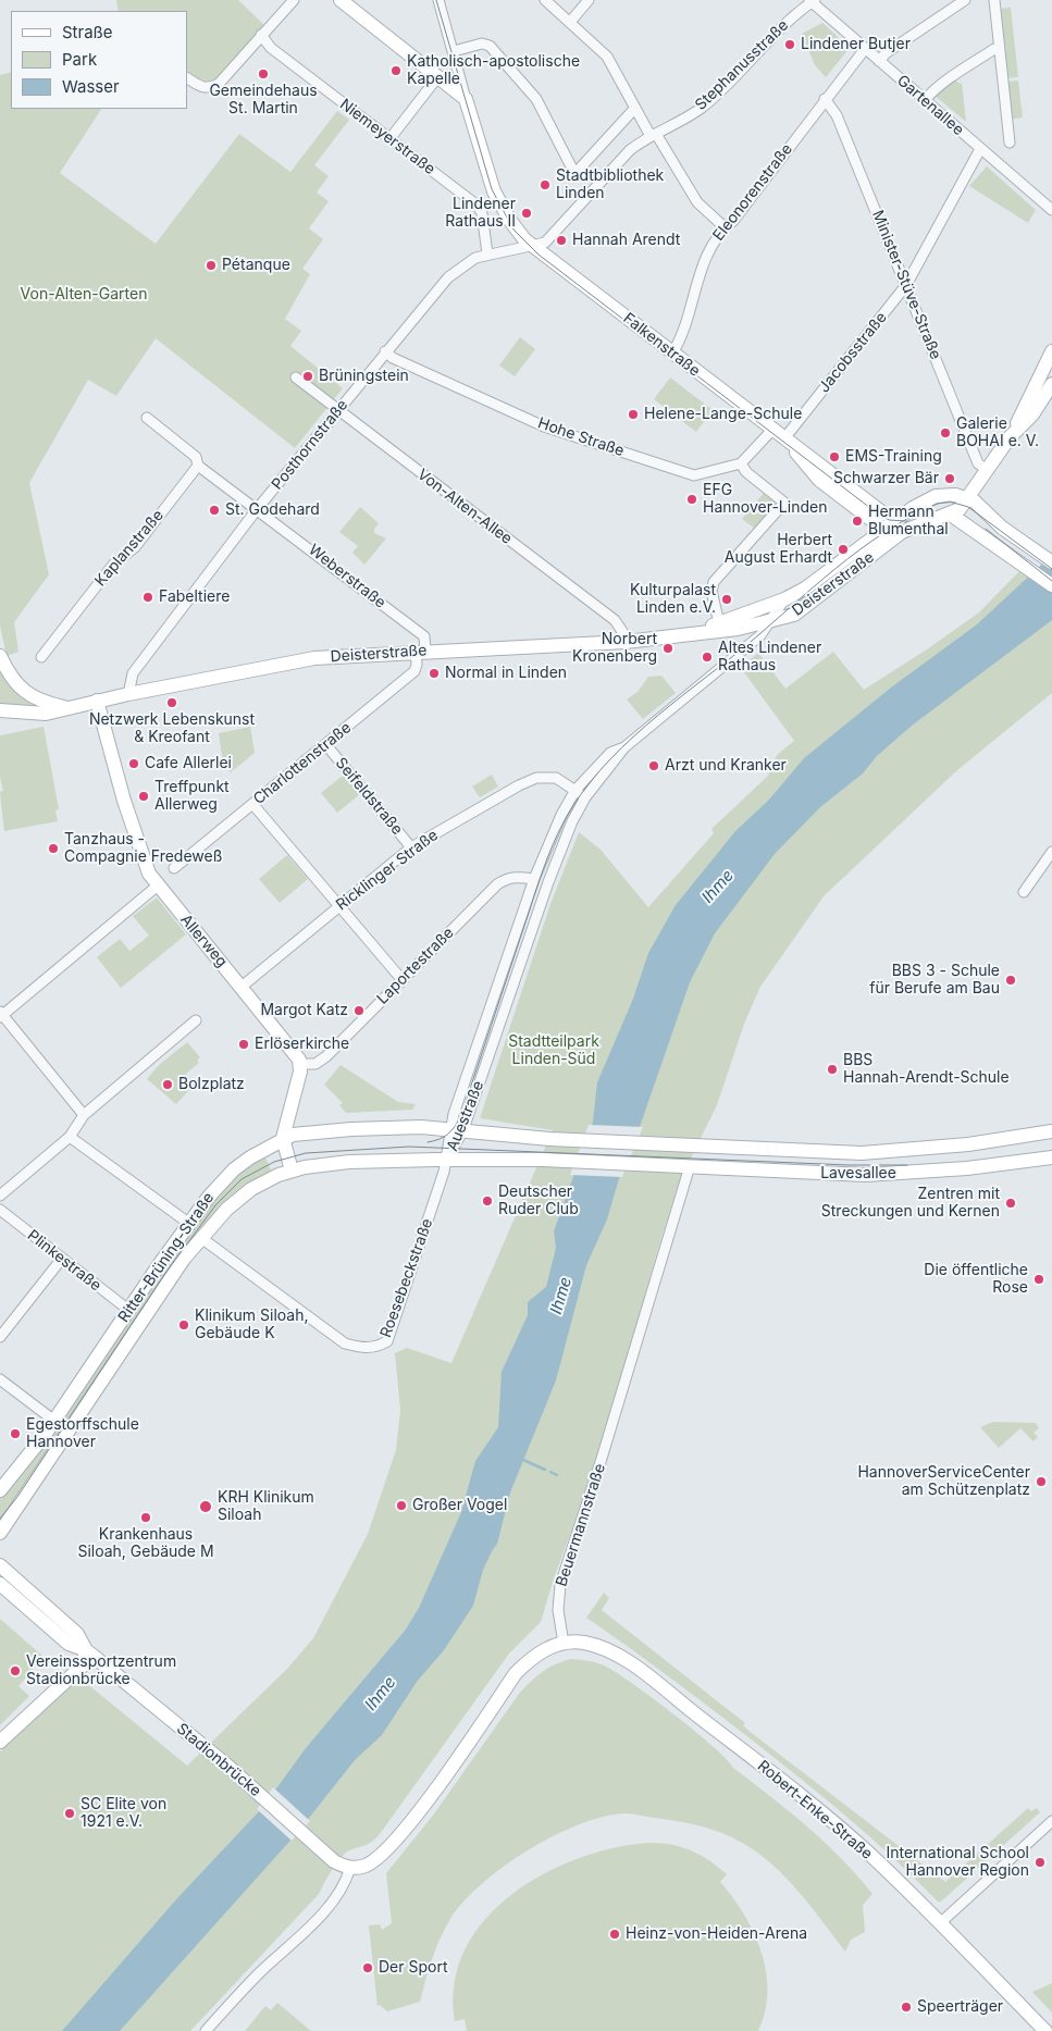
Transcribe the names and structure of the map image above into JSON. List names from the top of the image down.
{
  "streets": {
    "street": [
      "Stephanusstraße",
      "Gartenallee",
      "Niemeyerstraße",
      "Eleonorenstraße",
      "Minister-Stüve-Straße",
      "Falkenstraße",
      "Jacobsstraße",
      "Hohe Straße",
      "Posthornstraße",
      "Von-Alten-Allee",
      "Kaplanstraße",
      "Weberstraße",
      "Deisterstraße",
      "Charlottenstraße",
      "Seifeldstraße",
      "Ricklinger Straße",
      "Allerweg",
      "Laportestraße",
      "Auestraße",
      "Lavesallee",
      "Ritter-Brüning-Straße",
      "Plinkestraße",
      "Roesebeckstraße",
      "Beuermannstraße",
      "Stadionbrücke",
      "Robert-Enke-Straße"
    ]
  },
  "crossings": [
    ["Stephanusstraße", "Gartenallee"],
    ["Stephanusstraße", "Falkenstraße"],
    ["Stephanusstraße", "Posthornstraße"],
    ["Gartenallee", "Eleonorenstraße"],
    ["Gartenallee", "Jacobsstraße"],
    ["Niemeyerstraße", "Posthornstraße"],
    ["Eleonorenstraße", "Minister-Stüve-Straße"],
    ["Eleonorenstraße", "Falkenstraße"],
    ["Minister-Stüve-Straße", "Jacobsstraße"],
    ["Falkenstraße", "Jacobsstraße"],
    ["Falkenstraße", "Posthornstraße"],
    ["Falkenstraße", "Deisterstraße"],
    ["Hohe Straße", "Posthornstraße"],
    ["Posthornstraße", "Von-Alten-Allee"],
    ["Posthornstraße", "Weberstraße"],
    ["Posthornstraße", "Deisterstraße"],
    ["Von-Alten-Allee", "Deisterstraße"],
    ["Kaplanstraße", "Weberstraße"],
    ["Weberstraße", "Deisterstraße"],
    ["Weberstraße", "Charlottenstraße"],
    ["Deisterstraße", "Charlottenstraße"],
    ["Deisterstraße", "Allerweg"],
    ["Charlottenstraße", "Seifeldstraße"],
    ["Seifeldstraße", "Ricklinger Straße"],
    ["Ricklinger Straße", "Allerweg"],
    ["Ricklinger Straße", "Auestraße"],
    ["Allerweg", "Laportestraße"],
    ["Laportestraße", "Auestraße"],
    ["Auestraße", "Lavesallee"],
    ["Auestraße", "Ritter-Brüning-Straße"],
    ["Auestraße", "Roesebeckstraße"],
    ["Lavesallee", "Ritter-Brüning-Straße"],
    ["Lavesallee", "Roesebeckstraße"],
    ["Lavesallee", "Beuermannstraße"],
    ["Ritter-Brüning-Straße", "Plinkestraße"],
    ["Ritter-Brüning-Straße", "Roesebeckstraße"],
    ["Beuermannstraße", "Robert-Enke-Straße"]
  ],
  "water": ["Ihme"],
  "parks": ["Von-Alten-Garten", "Stadtteilpark Linden-Süd"],
  "places": [
    "Lindener Butjer",
    "Katholisch-apostolische Kapelle",
    "Gemeindehaus St. Martin",
    "Stadtbibliothek Linden",
    "Lindener Rathaus II",
    "Hannah Arendt",
    "Pétanque",
    "Brüningstein",
    "Helene-Lange-Schule",
    "Galerie BOHAI e. V.",
    "EMS-Training",
    "Schwarzer Bär",
    "EFG Hannover-Linden",
    "St. Godehard",
    "Hermann Blumenthal",
    "Herbert August Erhardt",
    "Fabeltiere",
    "Kulturpalast Linden e.V.",
    "Norbert Kronenberg",
    "Altes Lindener Rathaus",
    "Normal in Linden",
    "Netzwerk Lebenskunst & Kreofant",
    "Cafe Allerlei",
    "Arzt und Kranker",
    "Treffpunkt Allerweg",
    "Tanzhaus - Compagnie Fredeweß",
    "BBS 3 - Schule für Berufe am Bau",
    "Margot Katz",
    "Erlöserkirche",
    "BBS Hannah-Arendt-Schule",
    "Bolzplatz",
    "Deutscher Ruder Club",
    "Zentren mit Streckungen und Kernen",
    "Die öffentliche Rose",
    "Klinikum Siloah, Gebäude K",
    "Egestorffschule Hannover",
    "HannoverServiceCenter am Schützenplatz",
    "Großer Vogel",
    "KRH Klinikum Siloah",
    "Krankenhaus Siloah, Gebäude M",
    "Vereinssportzentrum Stadionbrücke",
    "SC Elite von 1921 e.V.",
    "International School Hannover Region",
    "Heinz-von-Heiden-Arena",
    "Der Sport",
    "Speerträger"
  ],
  "legend": ["Straße", "Park", "Wasser"]
}
